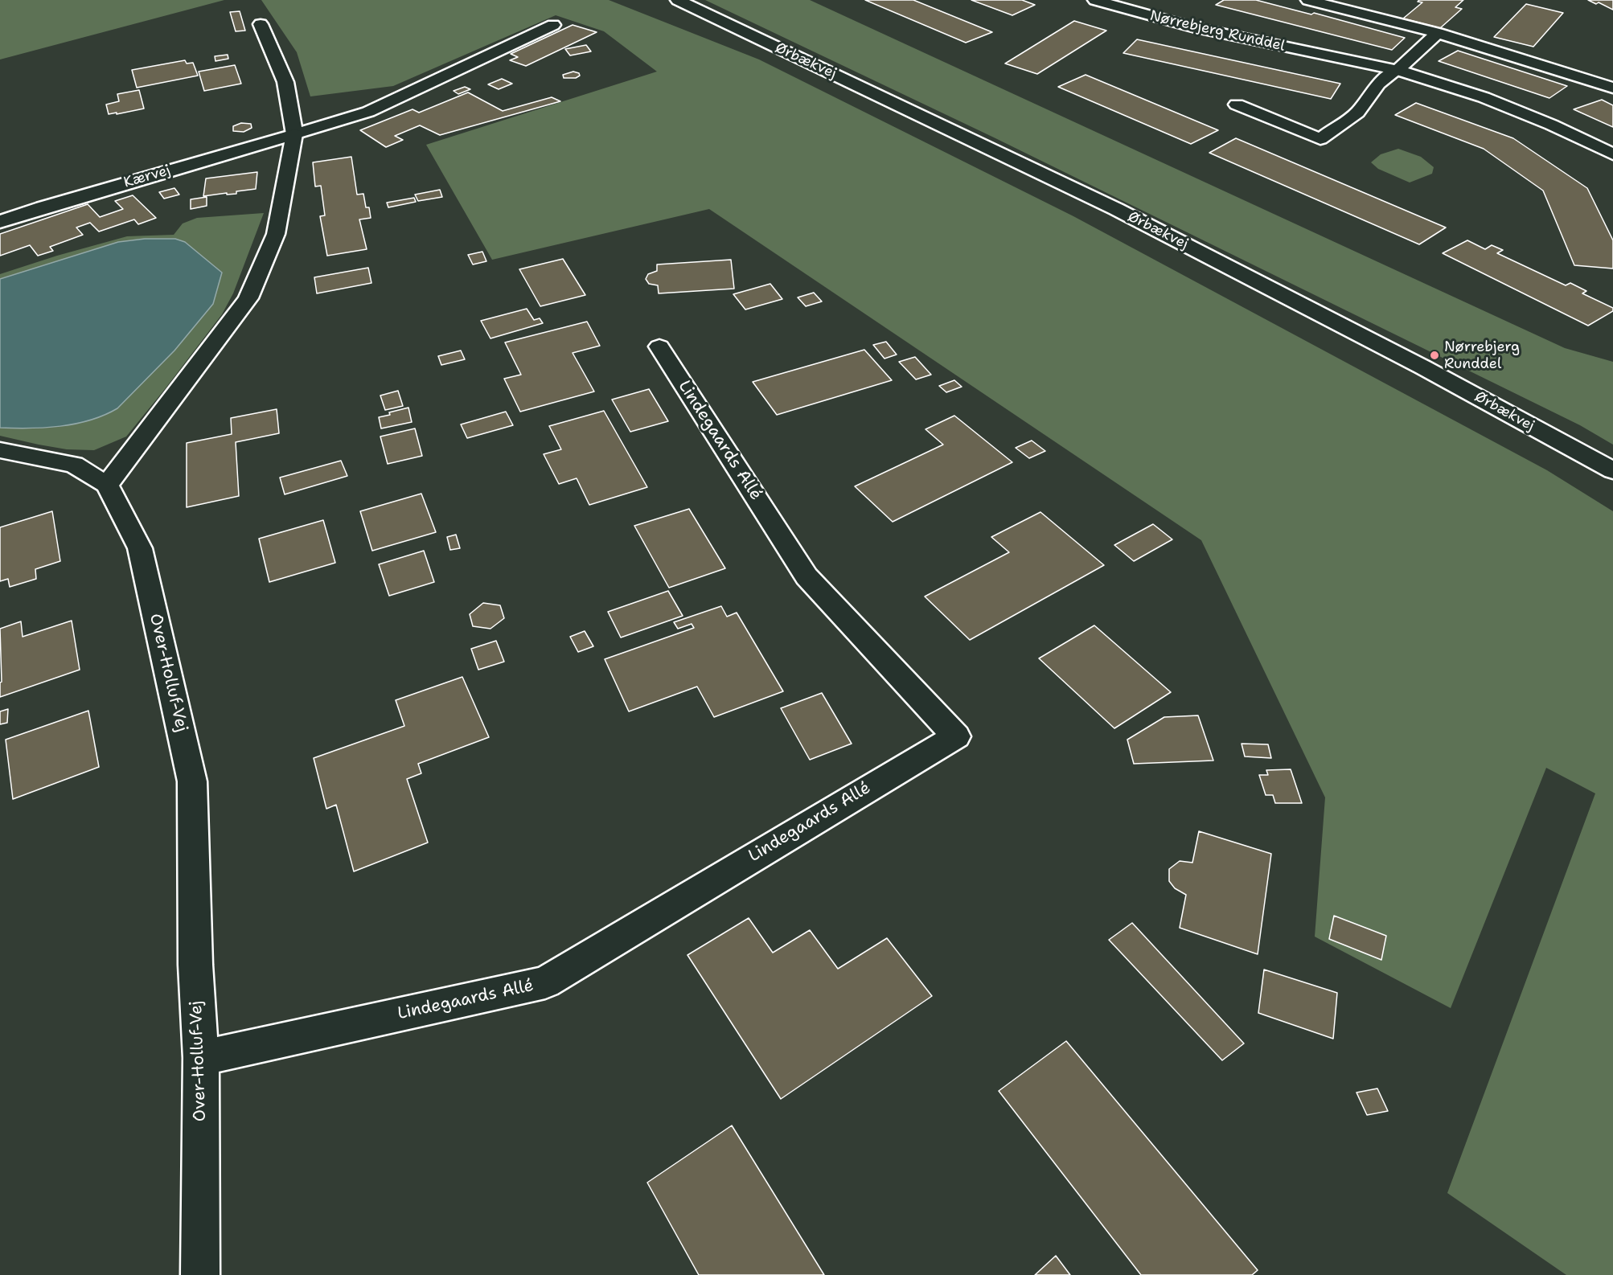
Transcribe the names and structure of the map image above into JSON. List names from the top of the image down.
{
  "streets": {
    "street": [
      "Nørrebjerg Runddel",
      "Ørbækvej",
      "Kærvej",
      "Lindegaards Allé",
      "Over-Holluf-Vej"
    ]
  },
  "crossings": [
    ["Lindegaards Allé", "Over-Holluf-Vej"]
  ],
  "places": ["Nørrebjerg Runddel"]
}
